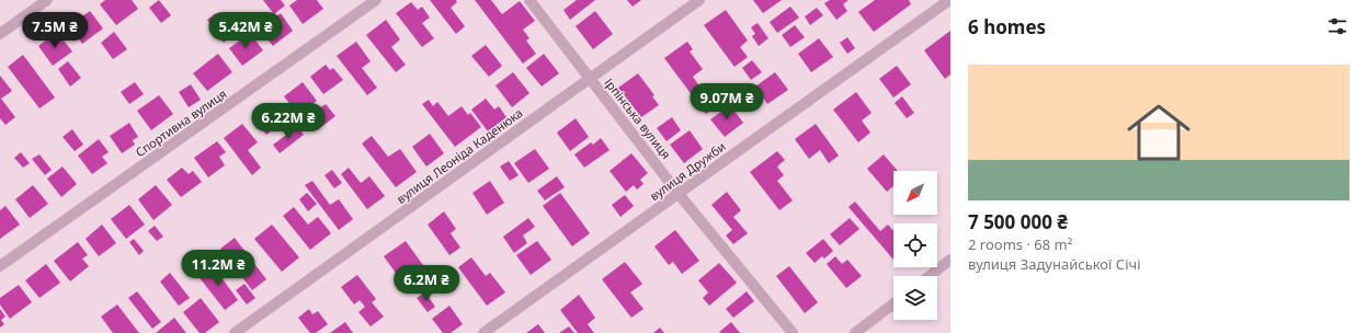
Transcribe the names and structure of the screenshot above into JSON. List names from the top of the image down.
{
  "streets": {
    "street": [
      "Ірпінська вулиця",
      "Спортивна вулиця",
      "вулиця Леоніда Каденюка",
      "вулиця Дружби"
    ]
  },
  "crossings": [
    ["Ірпінська вулиця", "вулиця Леоніда Каденюка"],
    ["Ірпінська вулиця", "вулиця Дружби"]
  ],
  "north": "bottom left",
  "page": {
    "heading": "6 homes",
    "price": [
      "7.5M ₴",
      "5.42M ₴",
      "9.07M ₴",
      "6.22M ₴",
      "11.2M ₴",
      "6.2M ₴"
    ],
    "list": [
      {
        "name": "7 500 000 ₴",
        "note": "2 rooms · 68 m² · вулиця Задунайської Січі"
      }
    ]
  }
}
